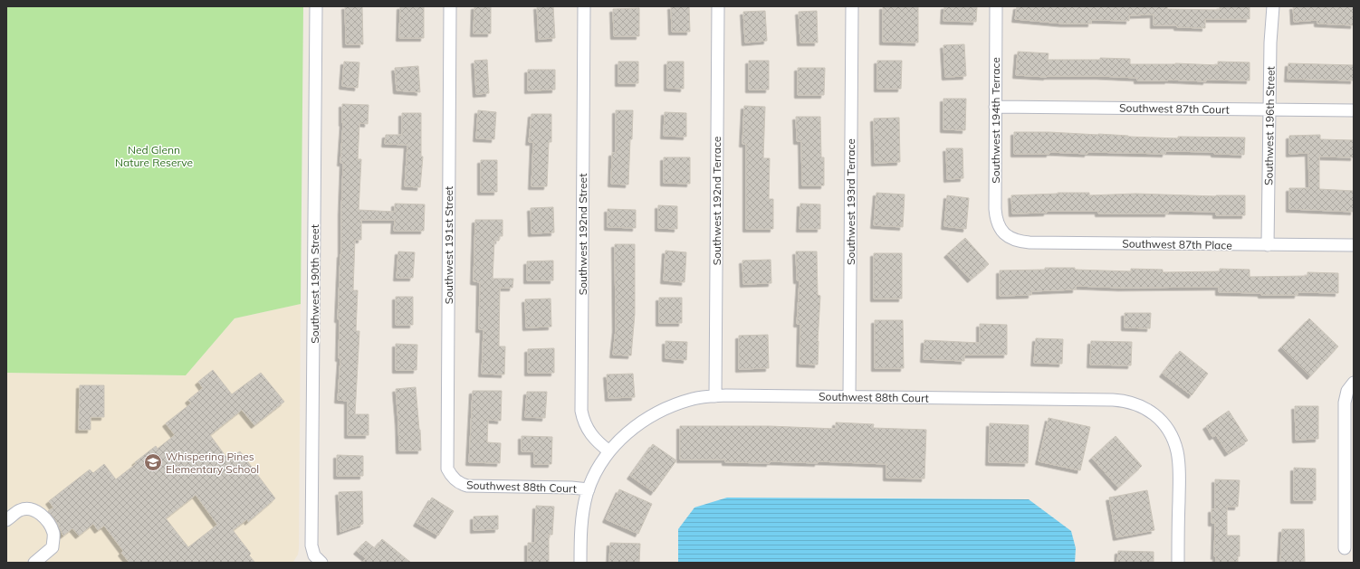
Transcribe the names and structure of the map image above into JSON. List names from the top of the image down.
{
  "streets": {
    "street": [
      "Southwest 87th Court",
      "Southwest 194th Terrace",
      "Southwest 196th Street",
      "Southwest 192nd Terrace",
      "Southwest 193rd Terrace",
      "Southwest 192nd Street",
      "Southwest 87th Place",
      "Southwest 191st Street",
      "Southwest 190th Street",
      "Southwest 88th Court"
    ]
  },
  "crossings": [
    ["Southwest 87th Court", "Southwest 194th Terrace"],
    ["Southwest 87th Court", "Southwest 196th Street"],
    ["Southwest 194th Terrace", "Southwest 87th Place"],
    ["Southwest 196th Street", "Southwest 87th Place"],
    ["Southwest 192nd Terrace", "Southwest 88th Court"],
    ["Southwest 193rd Terrace", "Southwest 88th Court"],
    ["Southwest 192nd Street", "Southwest 88th Court"],
    ["Southwest 191st Street", "Southwest 88th Court"]
  ],
  "parks": ["Ned Glenn Nature Reserve"],
  "places": {
    "school or university": ["Whispering Pines Elementary School"]
  }
}
